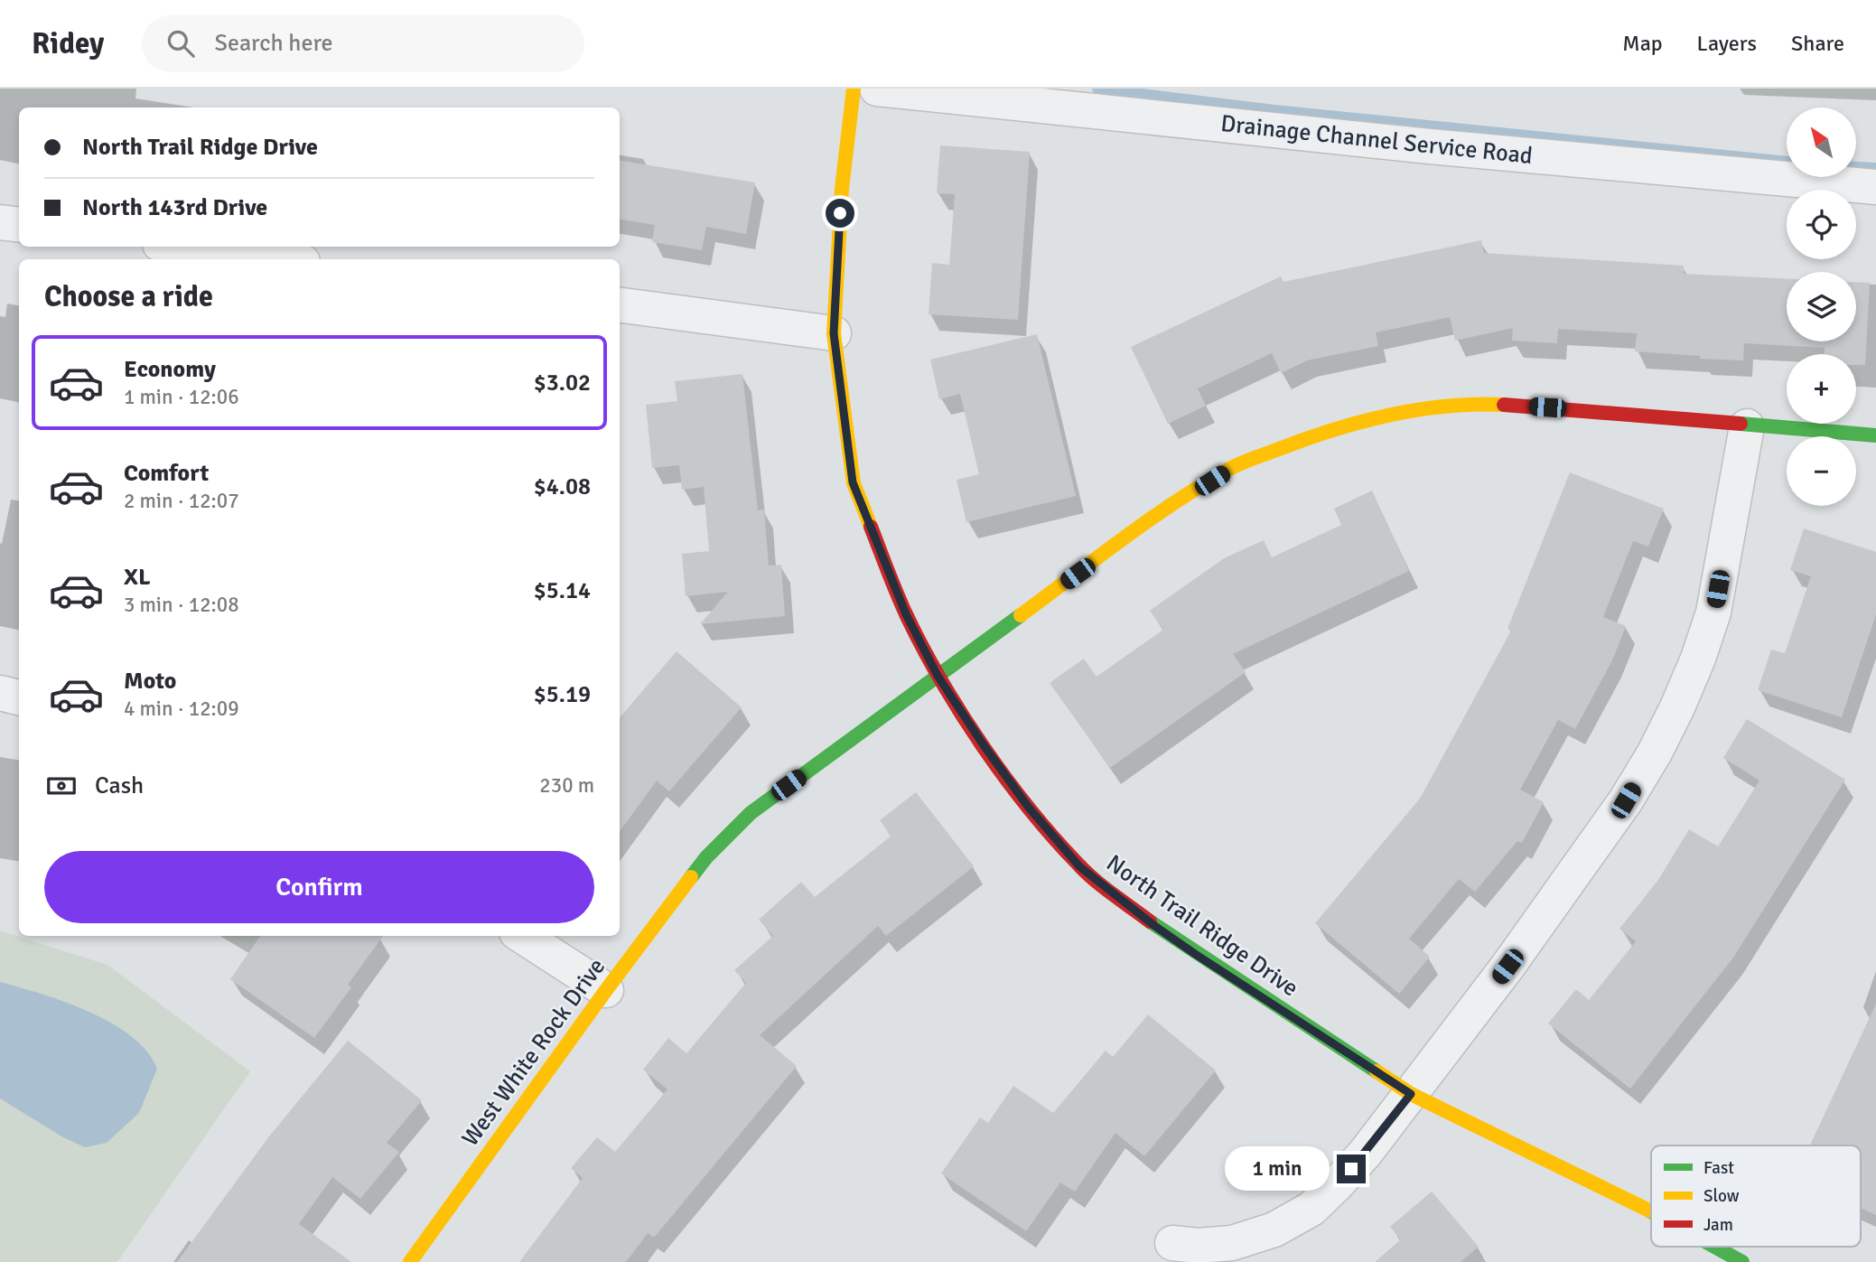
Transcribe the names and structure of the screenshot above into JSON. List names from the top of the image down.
{
  "streets": {
    "street": ["Drainage Channel Service Road", "North Trail Ridge Drive", "West White Rock Drive"]
  },
  "crossings": [
    ["North Trail Ridge Drive", "West White Rock Drive"]
  ],
  "legend": ["Fast", "Slow", "Jam"],
  "north": "top left",
  "page": {
    "header": "Ridey",
    "search": "Search here",
    "nav": ["Map", "Layers", "Share"],
    "map_buttons": ["+", "−"],
    "banner": ["North Trail Ridge Drive", "North 143rd Drive"],
    "heading": "Choose a ride",
    "list": [
      {
        "name": "Economy",
        "note": "1 min · 12:06",
        "value": "$3.02"
      },
      {
        "name": "Comfort",
        "note": "2 min · 12:07",
        "value": "$4.08"
      },
      {
        "name": "XL",
        "note": "3 min · 12:08",
        "value": "$5.14"
      },
      {
        "name": "Moto",
        "note": "4 min · 12:09",
        "value": "$5.19"
      }
    ],
    "pay": ["Cash", "230 m"],
    "buttons": "Confirm",
    "bubble": "1 min"
  }
}
